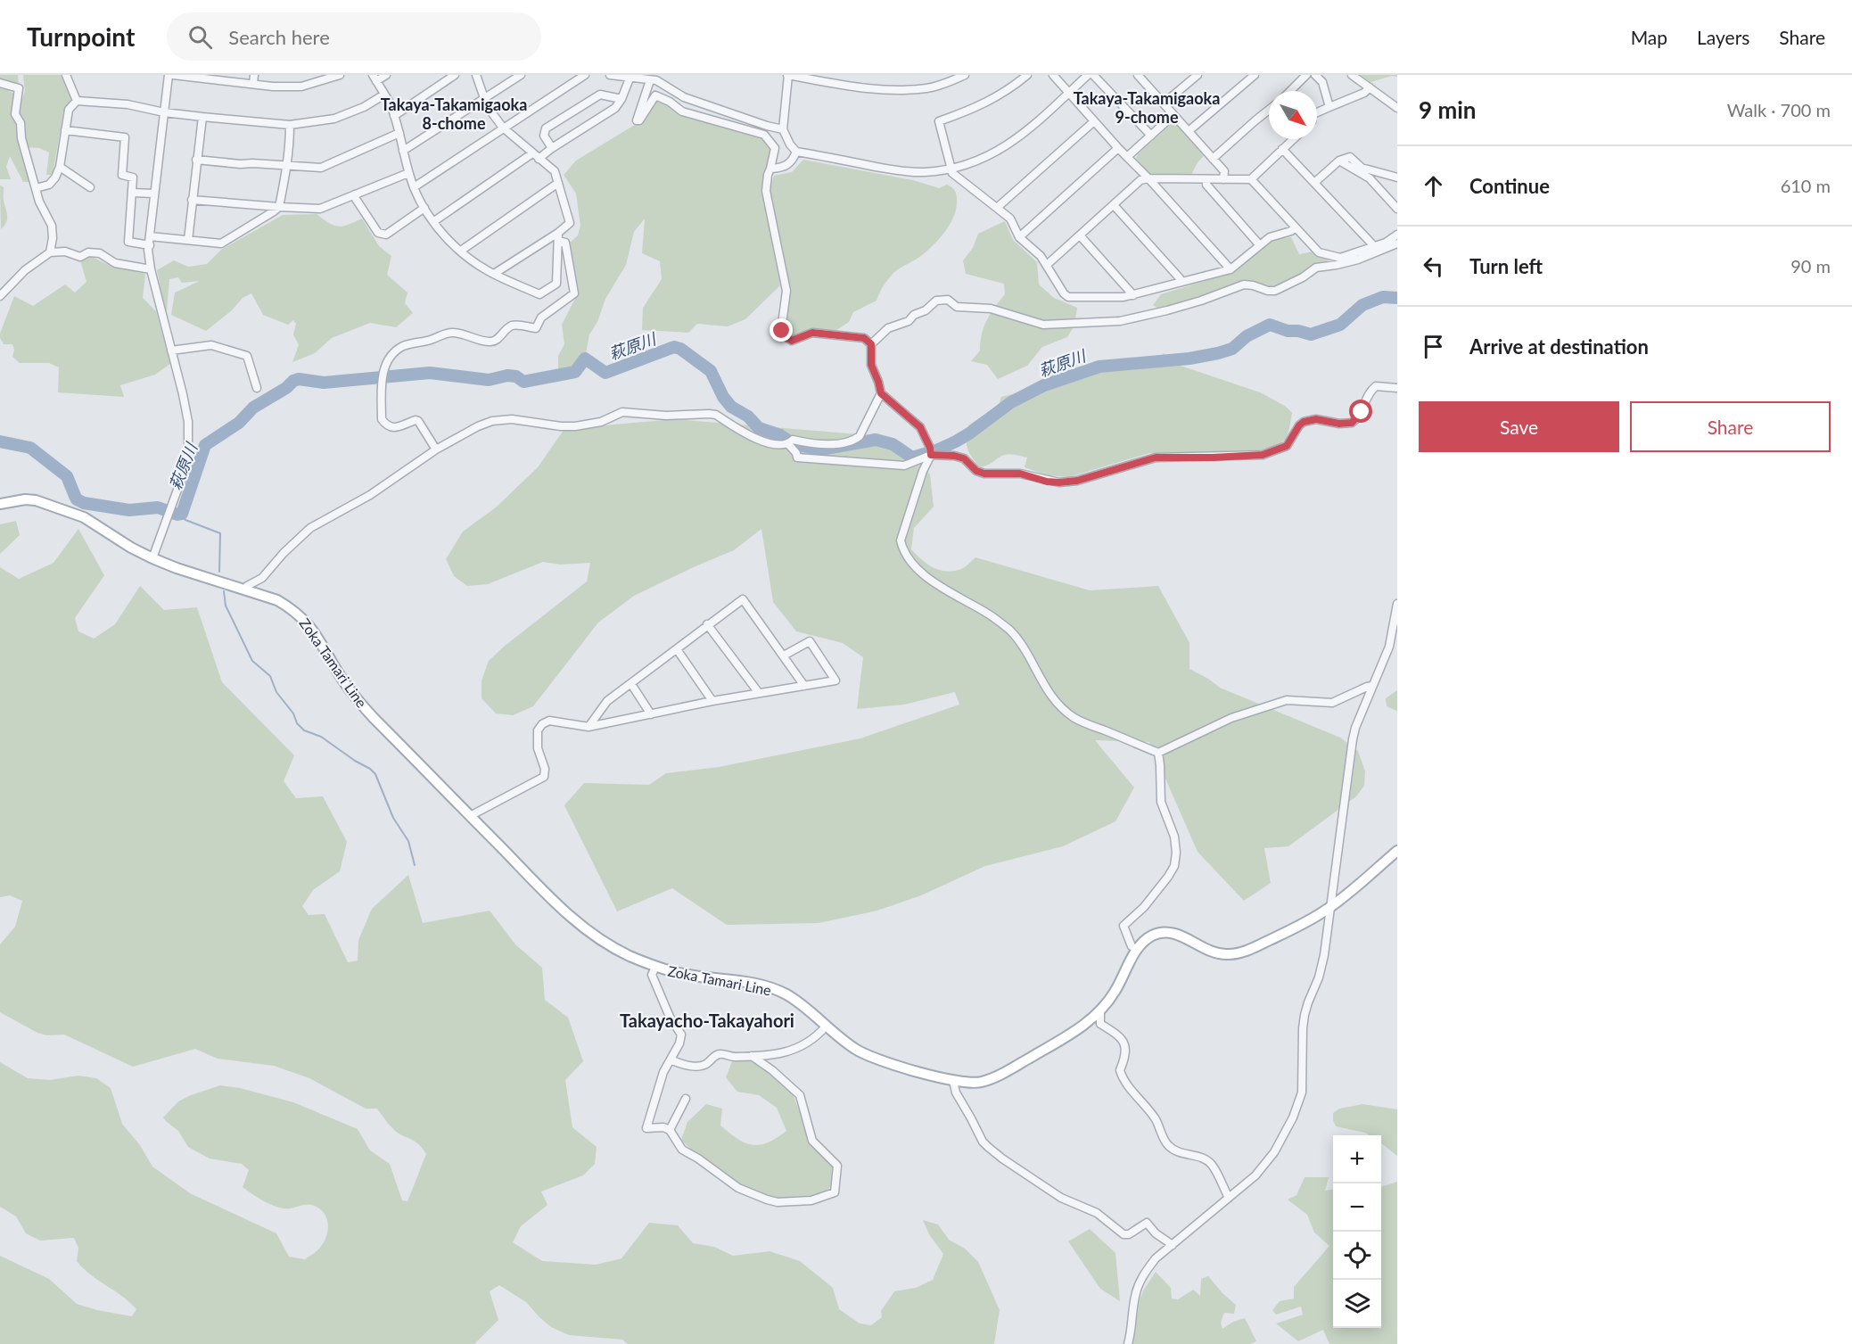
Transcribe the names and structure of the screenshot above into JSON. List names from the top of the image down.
{
  "streets": {
    "main road": ["Zoka Tamari Line"]
  },
  "districts": ["Takaya-Takamigaoka 9-chome", "Takaya-Takamigaoka 8-chome", "Takayacho-Takayahori"],
  "water": ["萩原川"],
  "north": "bottom right",
  "page": {
    "header": "Turnpoint",
    "search": "Search here",
    "nav": ["Map", "Layers", "Share"],
    "heading": ["9 min", "Walk · 700 m"],
    "list": [
      ["Continue", "610 m"],
      ["Turn left", "90 m"],
      "Arrive at destination"
    ],
    "buttons": ["Save", "Share"],
    "map_buttons": ["+", "−"]
  }
}
